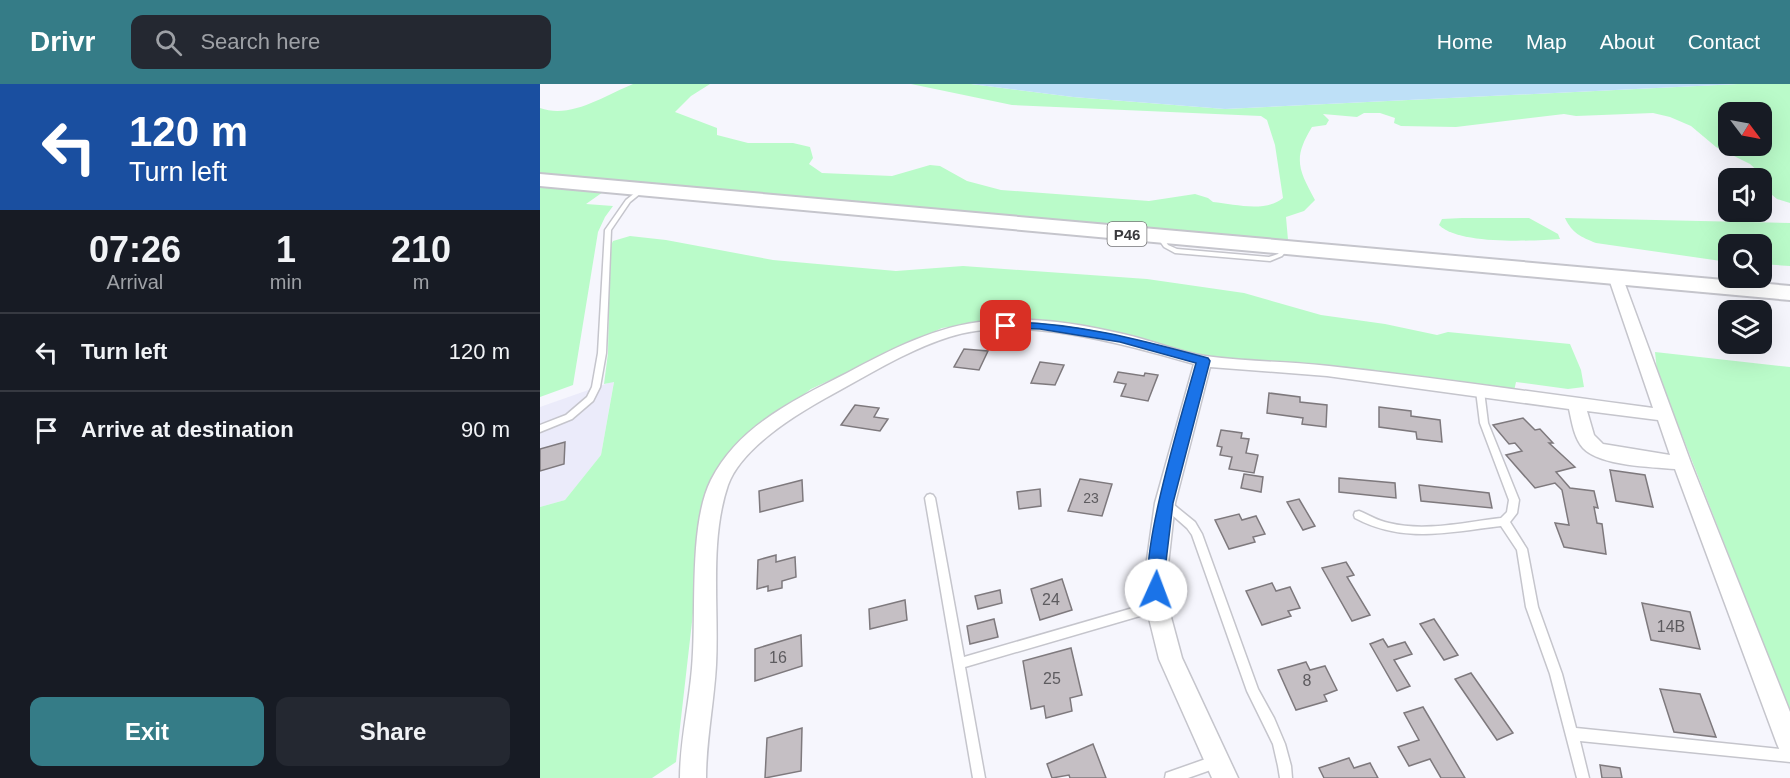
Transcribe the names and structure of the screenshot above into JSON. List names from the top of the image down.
{
  "streets": {
    "main road": ["Р46"]
  },
  "house_numbers": [
    "23",
    "24",
    "14В",
    "16",
    "25",
    "8"
  ],
  "north": "bottom right",
  "page": {
    "header": "Drivr",
    "search": "Search here",
    "nav": [
      "Home",
      "Map",
      "About",
      "Contact"
    ],
    "turn": ["120 m", "Turn left"],
    "eta": [
      "07:26",
      "Arrival",
      "1",
      "min",
      "210",
      "m"
    ],
    "list": [
      {
        "name": "Turn left",
        "value": "120 m"
      },
      {
        "name": "Arrive at destination",
        "value": "90 m"
      }
    ],
    "buttons": ["Exit", "Share"]
  }
}
